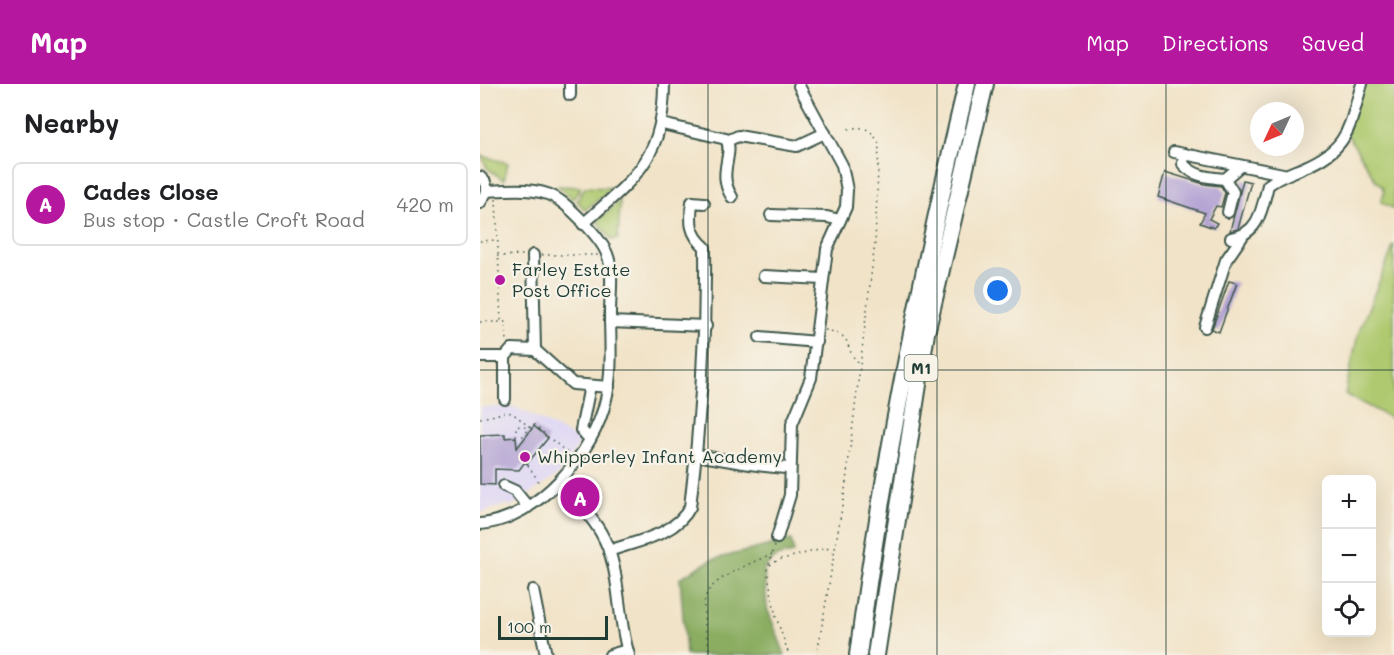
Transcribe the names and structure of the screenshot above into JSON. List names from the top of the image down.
{
  "streets": {
    "highway": ["M1"]
  },
  "places": ["Farley Estate Post Office", "Whipperley Infant Academy"],
  "scale_bar": "100 m",
  "north": "bottom left",
  "page": {
    "header": "Map",
    "nav": ["Map", "Directions", "Saved"],
    "heading": "Nearby",
    "list": [
      {
        "mark": "A",
        "name": "Cades Close",
        "note": "Bus stop · Castle Croft Road",
        "value": "420 m"
      }
    ],
    "map_buttons": ["+", "−"],
    "pins": "A",
    "scale": "100 m"
  }
}
